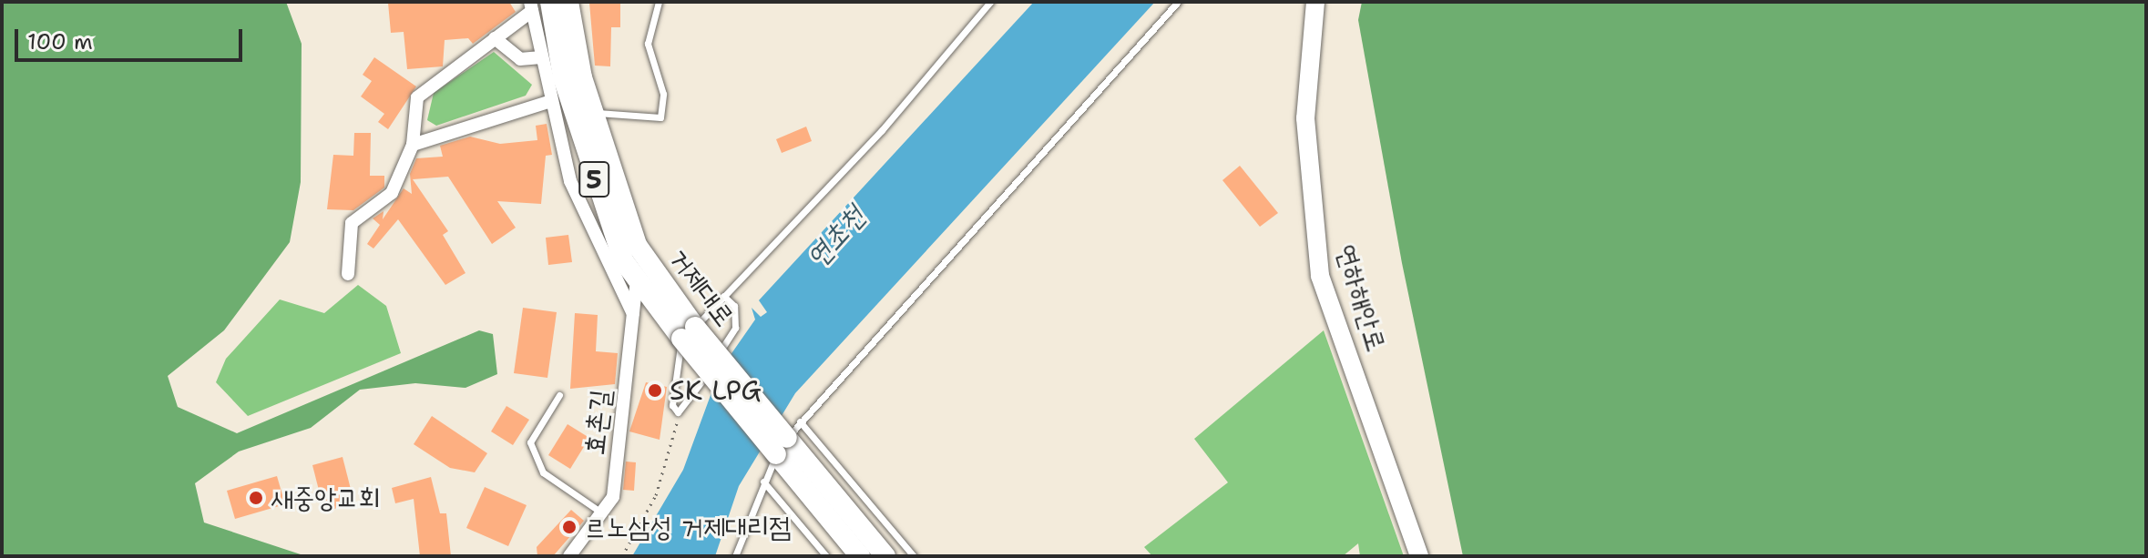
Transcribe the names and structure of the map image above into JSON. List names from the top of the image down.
{
  "streets": {
    "main road": ["5", "거제대로"],
    "street": ["연하해안로", "효촌길"]
  },
  "crossings": [
    ["거제대로", "효촌길"]
  ],
  "water": ["연초천"],
  "places": ["SK LPG", "새중앙교회", "르노삼성 거제대리점"],
  "scale_bar": "100 m"
}
